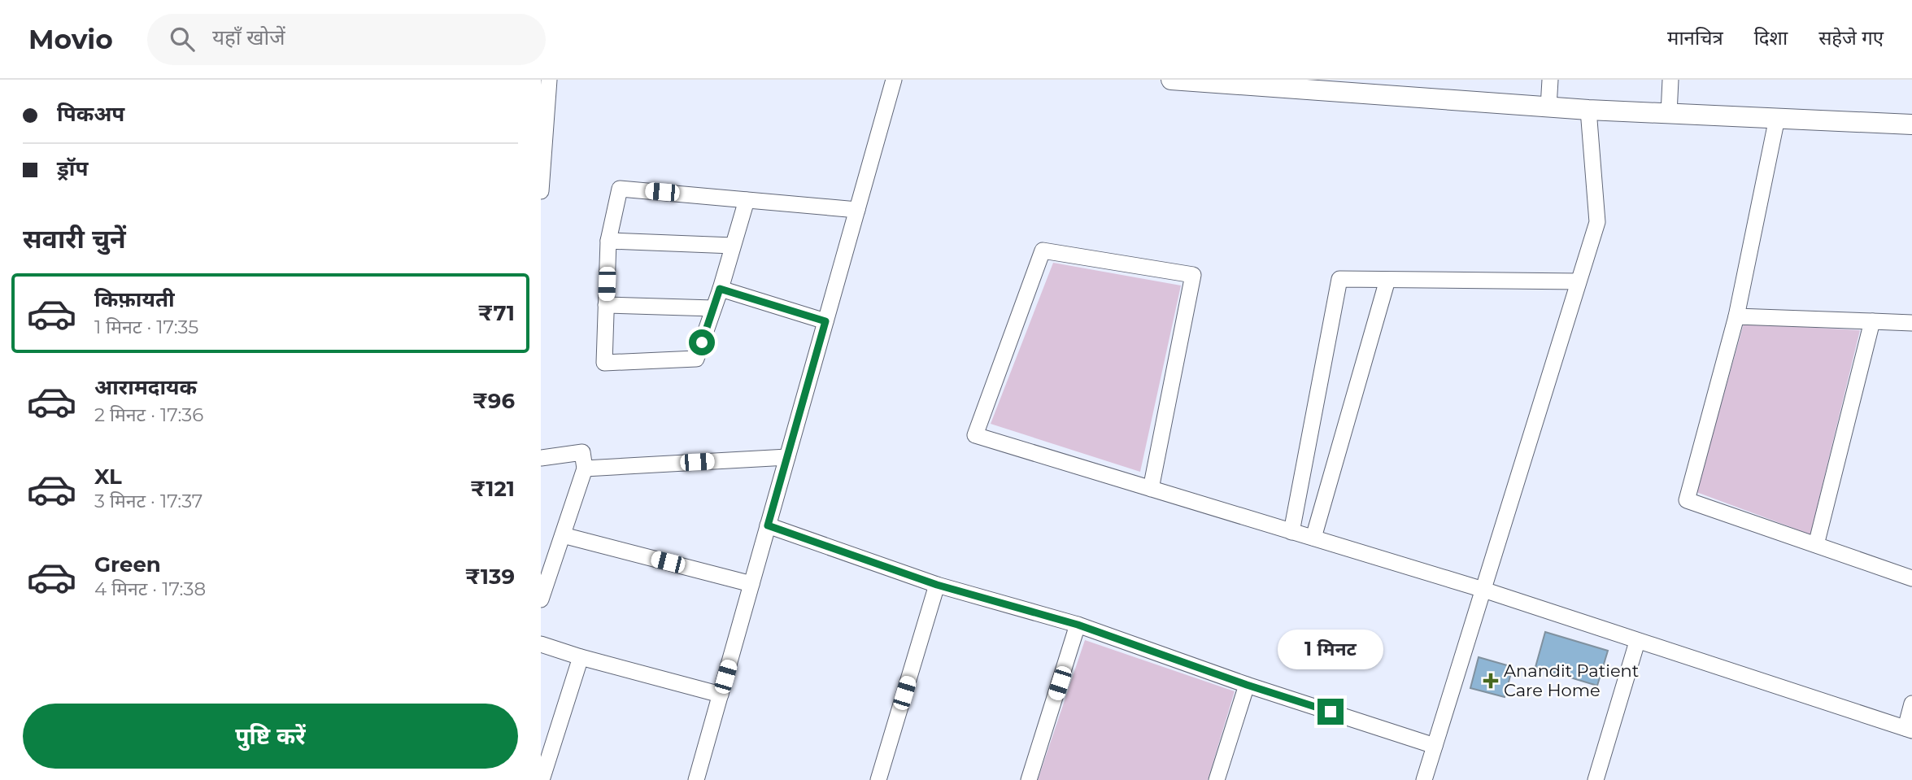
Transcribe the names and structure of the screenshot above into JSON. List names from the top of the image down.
{
  "places": {
    "health": ["Anandit Patient Care Home"]
  },
  "page": {
    "header": "Movio",
    "search": "यहाँ खोजें",
    "nav": ["मानचित्र", "दिशा", "सहेजे गए"],
    "banner": ["पिकअप", "ड्रॉप"],
    "heading": "सवारी चुनें",
    "list": [
      {
        "name": "किफ़ायती",
        "note": "1 मिनट · 17:35",
        "value": "₹71"
      },
      {
        "name": "आरामदायक",
        "note": "2 मिनट · 17:36",
        "value": "₹96"
      },
      {
        "name": "XL",
        "note": "3 मिनट · 17:37",
        "value": "₹121"
      },
      {
        "name": "Green",
        "note": "4 मिनट · 17:38",
        "value": "₹139"
      }
    ],
    "bubble": "1 मिनट",
    "buttons": "पुष्टि करें"
  }
}
